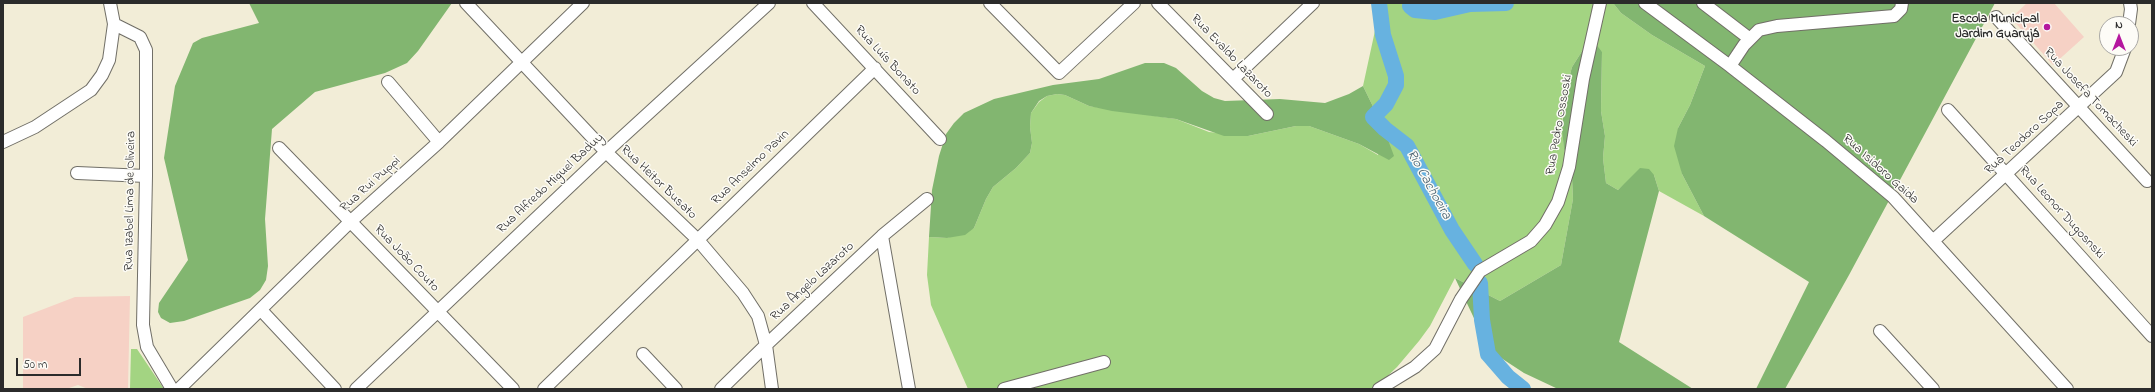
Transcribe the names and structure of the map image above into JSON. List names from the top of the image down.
{
  "streets": {
    "street": [
      "Rua Evaldo Lazaroto",
      "Rua Luís Bonato",
      "Rua Josefa Tomacheski",
      "Rua Pedro Ossoski",
      "Rua Teodoro Sopa",
      "Rua Anselmo Pavin",
      "Rua Isidoro Gaida",
      "Rua Heitor Busato",
      "Rua Alfredo Miguel Baduy",
      "Rua Rui Puppi",
      "Rua Izabel Lima de Oliveira",
      "Rua Leonor Dugosnski",
      "Rua João Couto",
      "Rua Ângelo Lazaroto"
    ]
  },
  "crossings": [
    ["Rua Luís Bonato", "Rua Anselmo Pavin"],
    ["Rua Josefa Tomacheski", "Rua Teodoro Sopa"],
    ["Rua Teodoro Sopa", "Rua Isidoro Gaida"],
    ["Rua Teodoro Sopa", "Rua Leonor Dugosnski"],
    ["Rua Anselmo Pavin", "Rua Heitor Busato"],
    ["Rua Heitor Busato", "Rua Alfredo Miguel Baduy"],
    ["Rua Heitor Busato", "Rua Rui Puppi"],
    ["Rua Heitor Busato", "Rua Ângelo Lazaroto"],
    ["Rua Alfredo Miguel Baduy", "Rua João Couto"],
    ["Rua Rui Puppi", "Rua João Couto"]
  ],
  "water": ["Rio Cachoeira"],
  "places": ["Escola Municipal Jardim Guarujá"],
  "scale_bar": "50 m",
  "north": "top"
}
